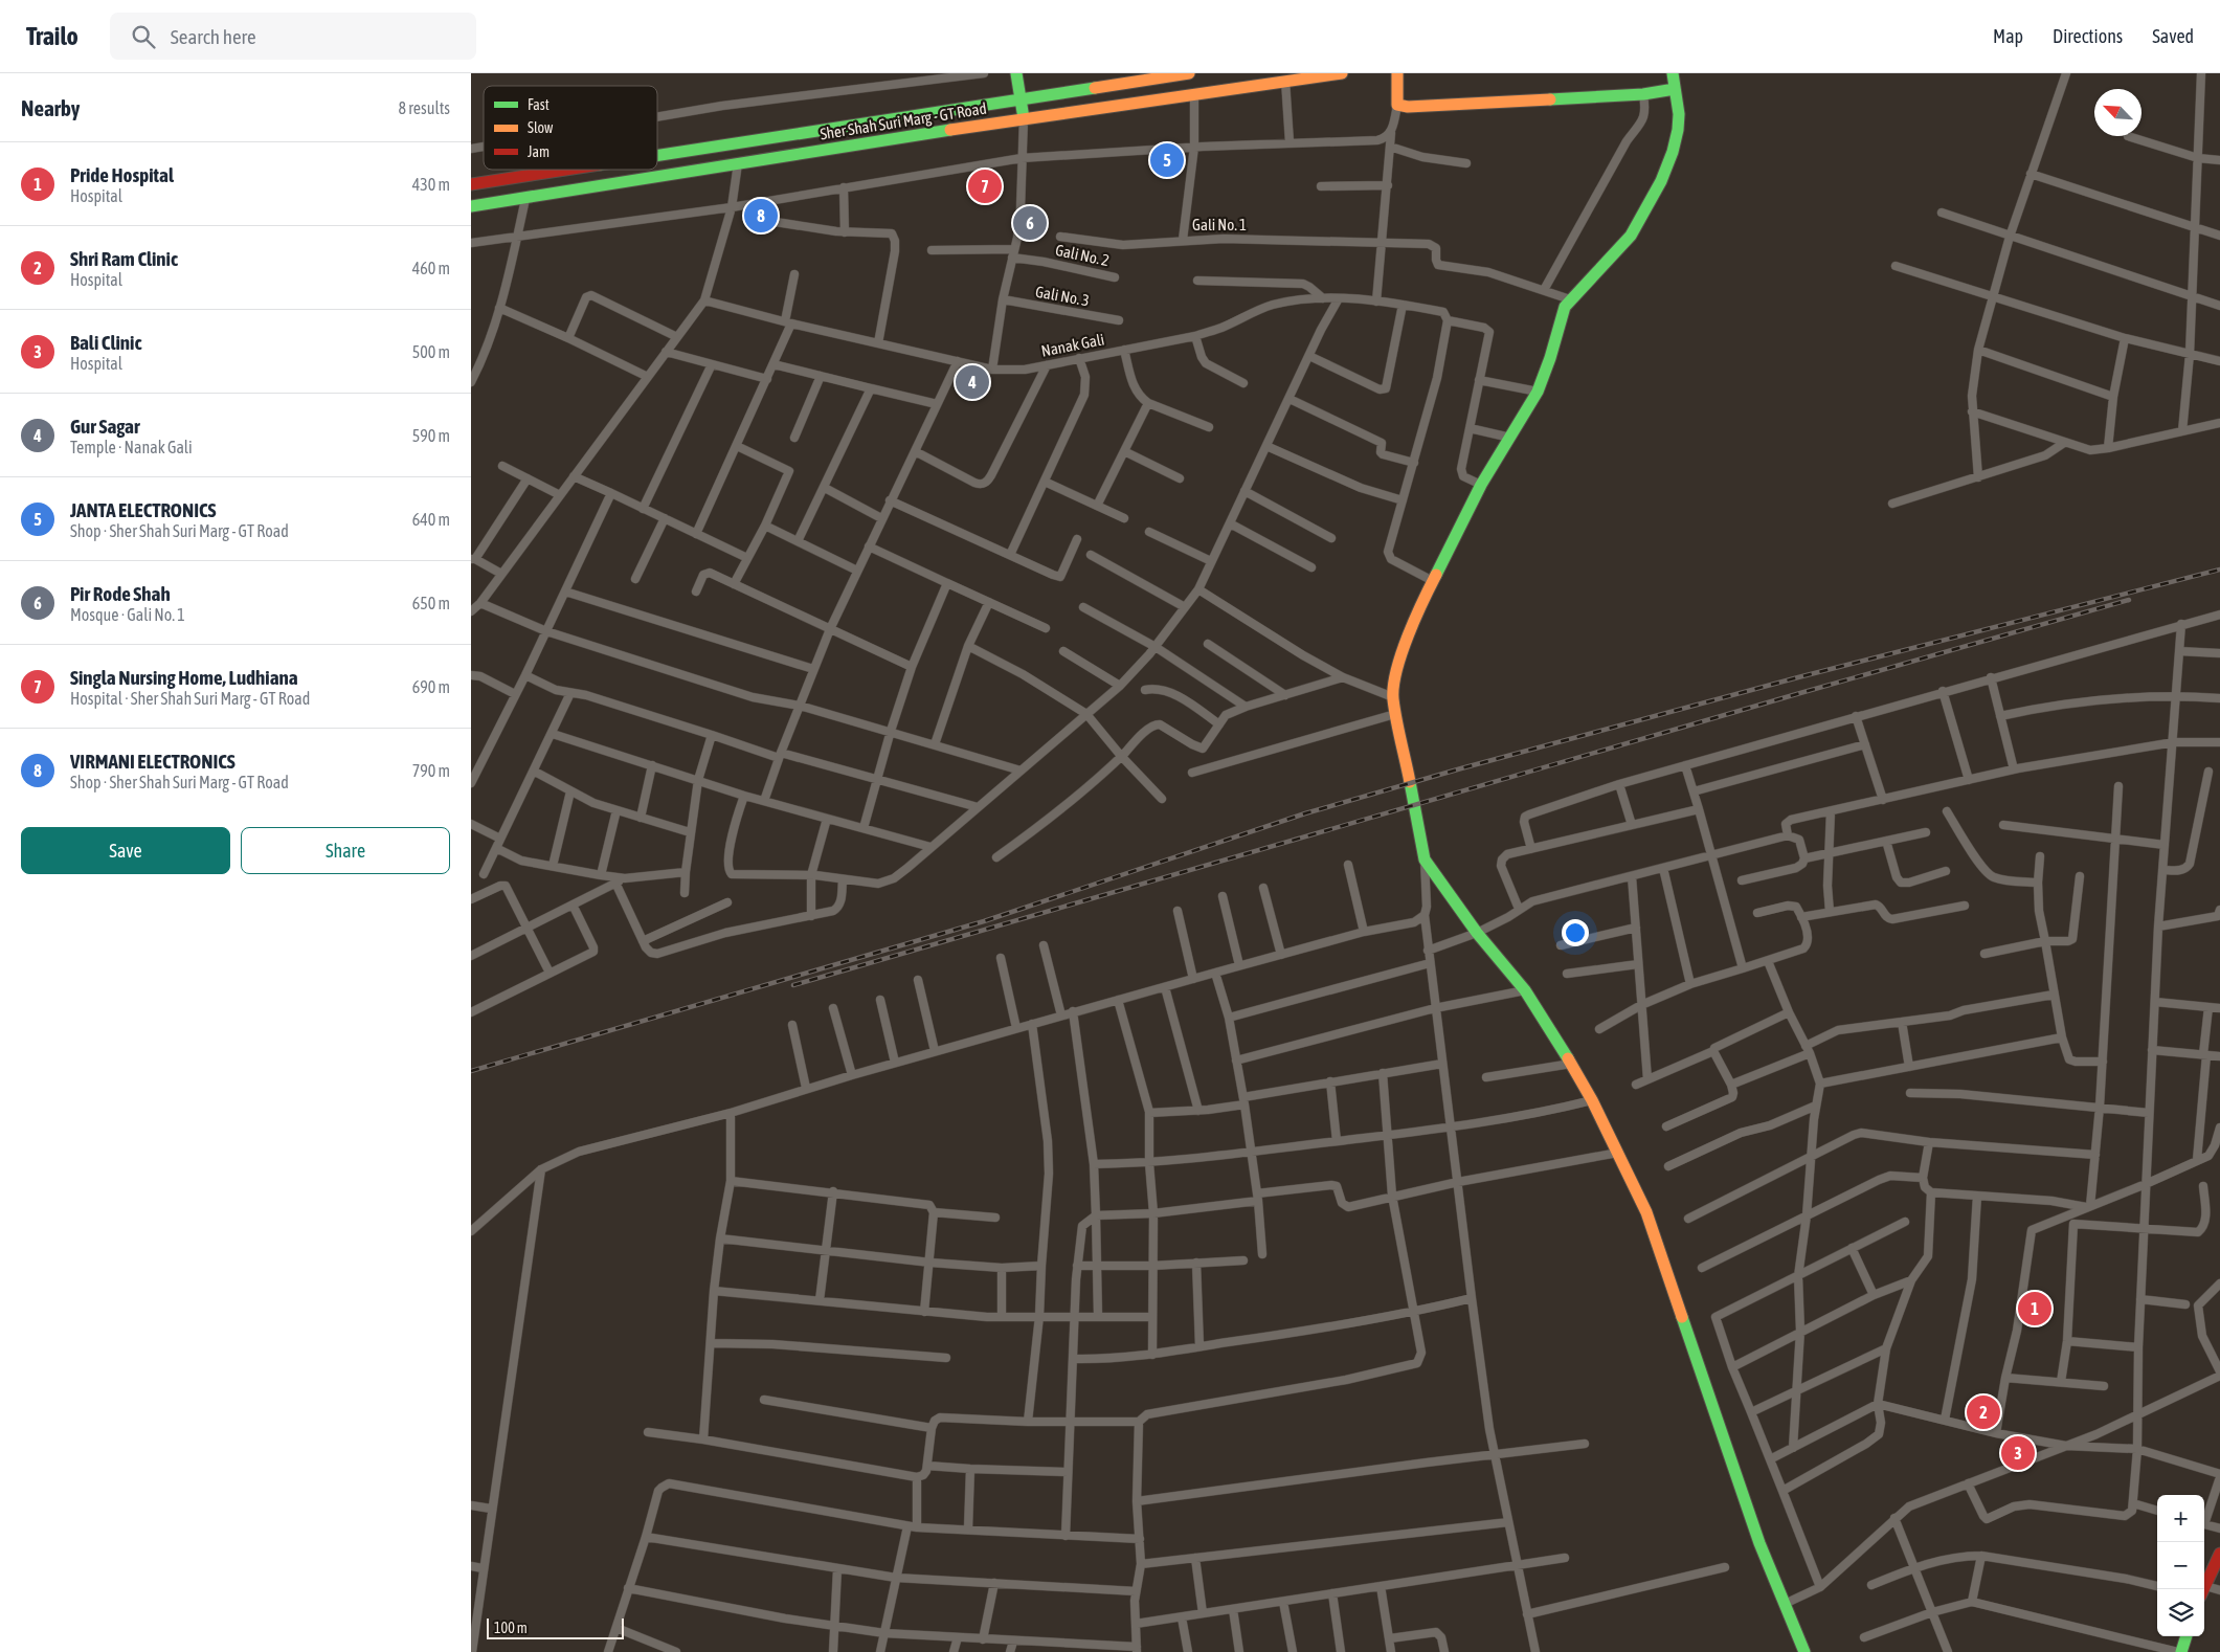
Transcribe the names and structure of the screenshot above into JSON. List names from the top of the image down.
{
  "streets": {
    "street": [
      "Sher Shah Suri Marg - GT Road",
      "Gali No. 1",
      "Gali No. 2",
      "Gali No. 3",
      "Nanak Gali"
    ]
  },
  "legend": ["Fast", "Slow", "Jam"],
  "scale_bar": "100 m",
  "north": "top left",
  "page": {
    "header": "Trailo",
    "search": "Search here",
    "nav": ["Map", "Directions", "Saved"],
    "heading": ["Nearby", "8 results"],
    "list": [
      {
        "mark": "1",
        "name": "Pride Hospital",
        "note": "Hospital",
        "value": "430 m"
      },
      {
        "mark": "2",
        "name": "Shri Ram Clinic",
        "note": "Hospital",
        "value": "460 m"
      },
      {
        "mark": "3",
        "name": "Bali Clinic",
        "note": "Hospital",
        "value": "500 m"
      },
      {
        "mark": "4",
        "name": "Gur Sagar",
        "note": "Temple · Nanak Gali",
        "value": "590 m"
      },
      {
        "mark": "5",
        "name": "JANTA ELECTRONICS",
        "note": "Shop · Sher Shah Suri Marg - GT Road",
        "value": "640 m"
      },
      {
        "mark": "6",
        "name": "Pir Rode Shah",
        "note": "Mosque · Gali No. 1",
        "value": "650 m"
      },
      {
        "mark": "7",
        "name": "Singla Nursing Home, Ludhiana",
        "note": "Hospital · Sher Shah Suri Marg - GT Road",
        "value": "690 m"
      },
      {
        "mark": "8",
        "name": "VIRMANI ELECTRONICS",
        "note": "Shop · Sher Shah Suri Marg - GT Road",
        "value": "790 m"
      }
    ],
    "pins": [
      "5",
      "7",
      "8",
      "6",
      "4",
      "1",
      "2",
      "3"
    ],
    "buttons": ["Save", "Share"],
    "map_buttons": ["+", "−"],
    "scale": "100 m"
  }
}
